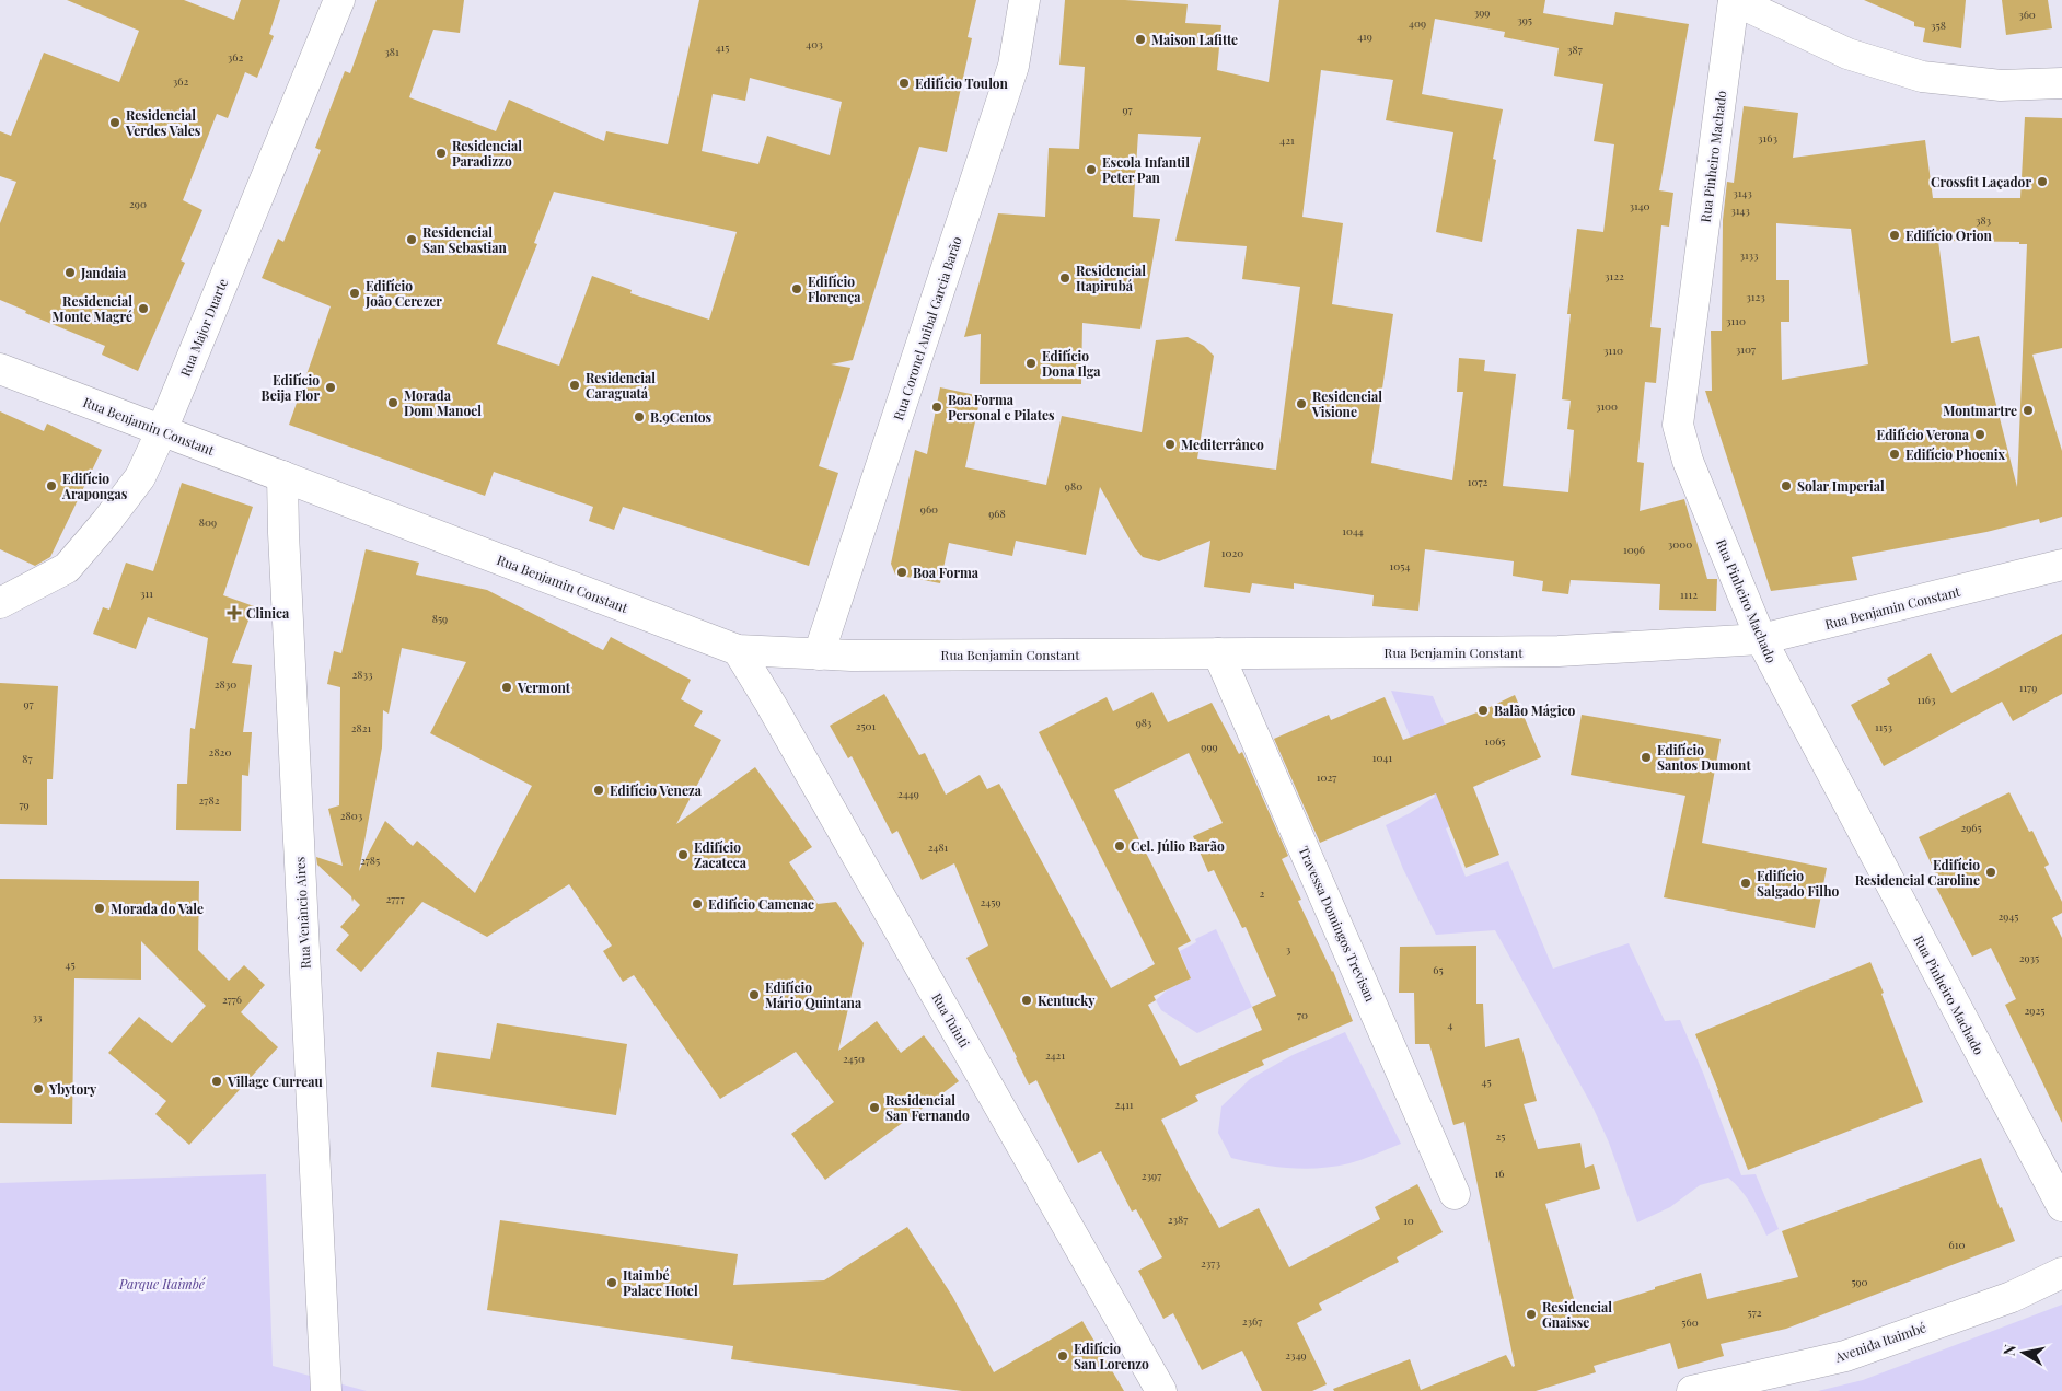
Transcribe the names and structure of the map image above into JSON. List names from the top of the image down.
{
  "streets": {
    "street": [
      "Rua Pinheiro Machado",
      "Rua Major Duarte",
      "Rua Coronel Anibal Garcia Barão",
      "Rua Benjamin Constant",
      "Rua Venâncio Aires",
      "Travessa Domingos Trevisan",
      "Rua Tuiuti",
      "Avenida Itaimbé"
    ]
  },
  "crossings": [
    ["Rua Pinheiro Machado", "Rua Benjamin Constant"],
    ["Rua Major Duarte", "Rua Benjamin Constant"],
    ["Rua Coronel Anibal Garcia Barão", "Rua Benjamin Constant"],
    ["Rua Benjamin Constant", "Rua Venâncio Aires"],
    ["Rua Benjamin Constant", "Travessa Domingos Trevisan"],
    ["Rua Benjamin Constant", "Rua Tuiuti"]
  ],
  "parks": ["Parque Itaimbé"],
  "places": {
    "other": [
      "Maison Lafitte",
      "Edifício Toulon",
      "Residencial Verdes Vales",
      "Residencial Paradizzo",
      "Escola Infantil Peter Pan",
      "Crossfit Laçador",
      "Edifício Orion",
      "Residencial San Sebastian",
      "Jandaia",
      "Residencial Itapirubá",
      "Edifício Florença",
      "Edifício João Cerezer",
      "Residencial Monte Magré",
      "Edifício Dona Ilga",
      "Residencial Caraguatá",
      "Edifício Beija Flor",
      "Morada Dom Manoel",
      "Residencial Visione",
      "Boa Forma Personal e Pilates",
      "Montmartre",
      "B.9Centos",
      "Edifício Verona",
      "Mediterrâneo",
      "Edifício Phoenix",
      "Edifício Arapongas",
      "Solar Imperial",
      "Boa Forma",
      "Vermont",
      "Balão Mágico",
      "Edifício Santos Dumont",
      "Edifício Veneza",
      "Cel. Júlio Barão",
      "Edifício Zacateca",
      "Edifício Residencial Caroline",
      "Edifício Salgado Filho",
      "Edifício Camenac",
      "Morada do Vale",
      "Edifício Mário Quintana",
      "Kentucky",
      "Village Curreau",
      "Ybytory",
      "Residencial San Fernando",
      "Itaimbé Palace Hotel",
      "Residencial Gnaisse",
      "Edifício San Lorenzo"
    ],
    "health": ["Clinica"]
  },
  "house_numbers": [
    "399",
    "360",
    "395",
    "409",
    "358",
    "419",
    "403",
    "415",
    "387",
    "381",
    "362",
    "362",
    "97",
    "3163",
    "421",
    "3143",
    "290",
    "3140",
    "3143",
    "383",
    "3133",
    "3122",
    "3123",
    "3110",
    "3107",
    "3110",
    "3100",
    "1072",
    "980",
    "960",
    "968",
    "809",
    "1044",
    "3000",
    "1096",
    "1020",
    "1054",
    "311",
    "1112",
    "859",
    "2833",
    "2830",
    "1179",
    "1163",
    "97",
    "983",
    "2501",
    "1153",
    "2821",
    "1065",
    "999",
    "2820",
    "1041",
    "87",
    "1027",
    "2449",
    "2782",
    "79",
    "2803",
    "2965",
    "2481",
    "2785",
    "2",
    "2777",
    "2459",
    "2945",
    "3",
    "2935",
    "45",
    "65",
    "2776",
    "2925",
    "70",
    "33",
    "4",
    "2421",
    "2450",
    "45",
    "2411",
    "25",
    "16",
    "2397",
    "2387",
    "10",
    "610",
    "2373",
    "590",
    "572",
    "2367",
    "560",
    "2349"
  ],
  "north": "left"
}
